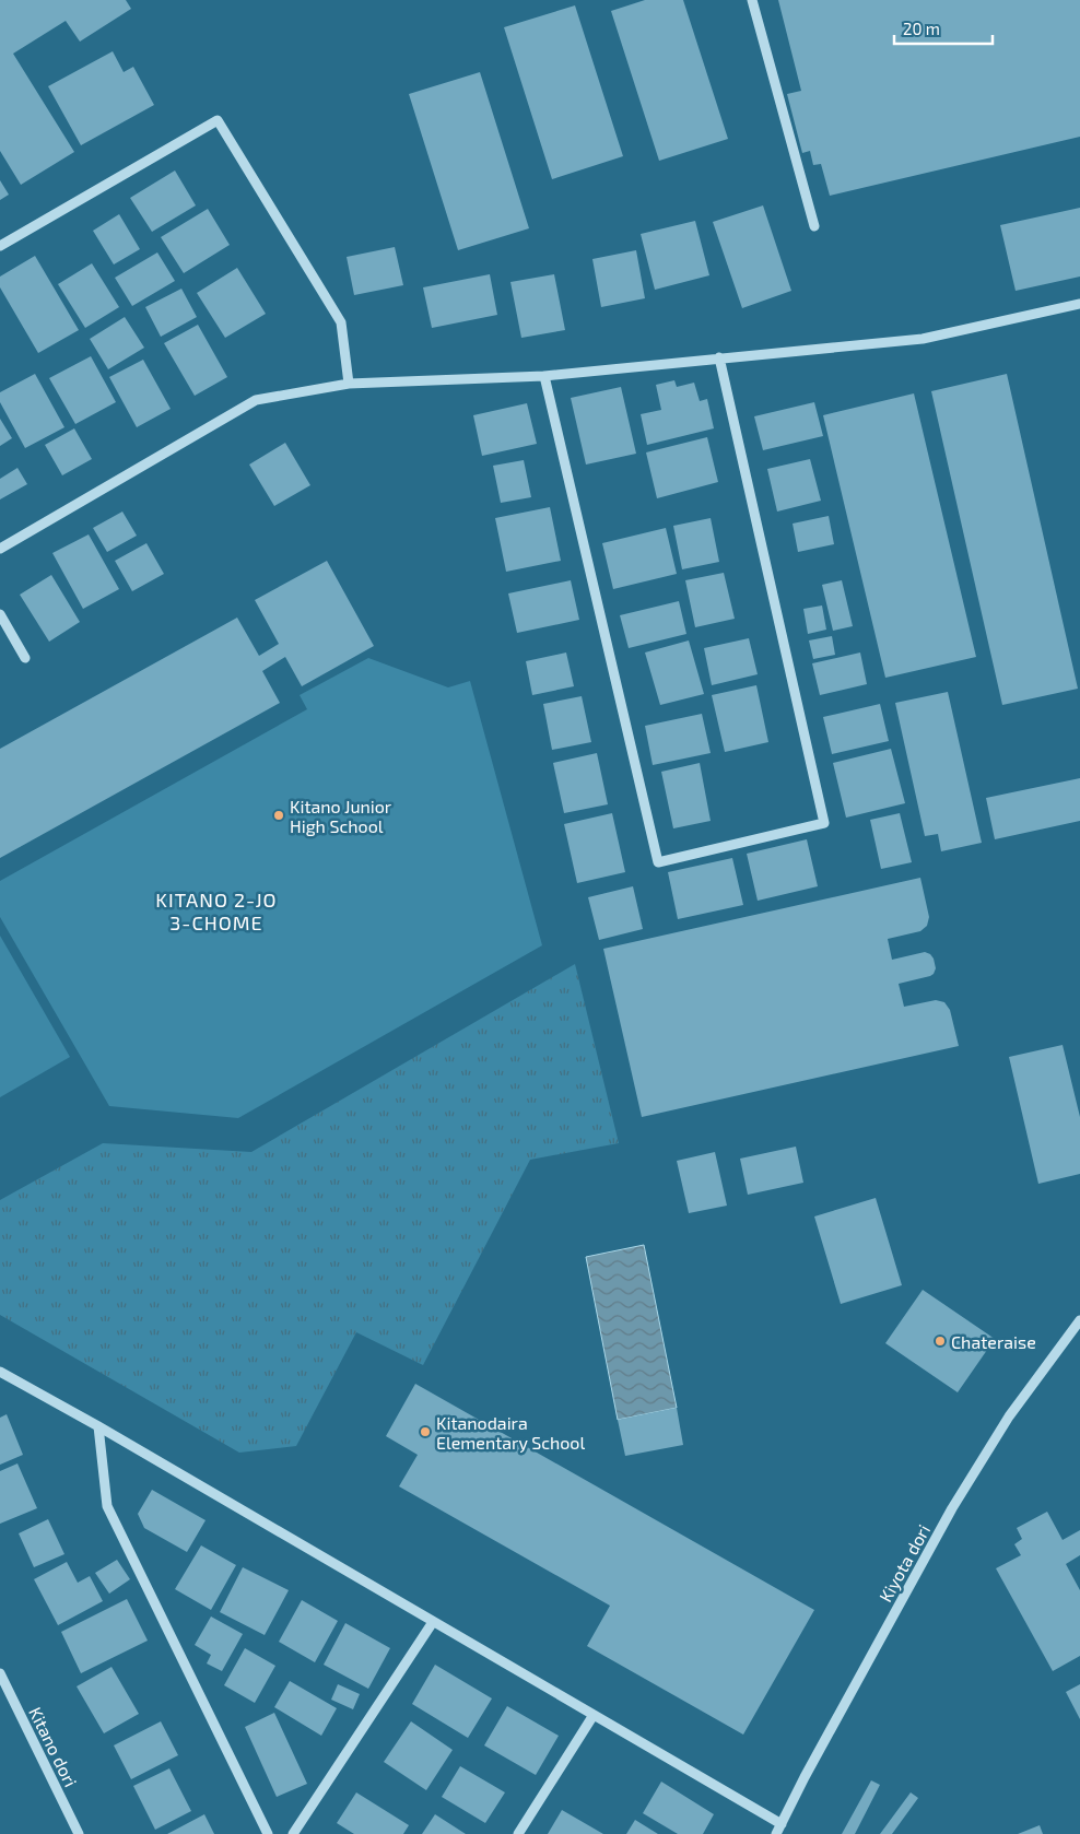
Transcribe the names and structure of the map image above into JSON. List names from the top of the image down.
{
  "streets": {
    "street": ["Kiyota dori", "Kitano dori"]
  },
  "districts": ["KITANO 2-JO 3-CHOME"],
  "places": ["Kitano Junior High School", "Chateraise", "Kitanodaira Elementary School"],
  "scale_bar": "20 m"
}
